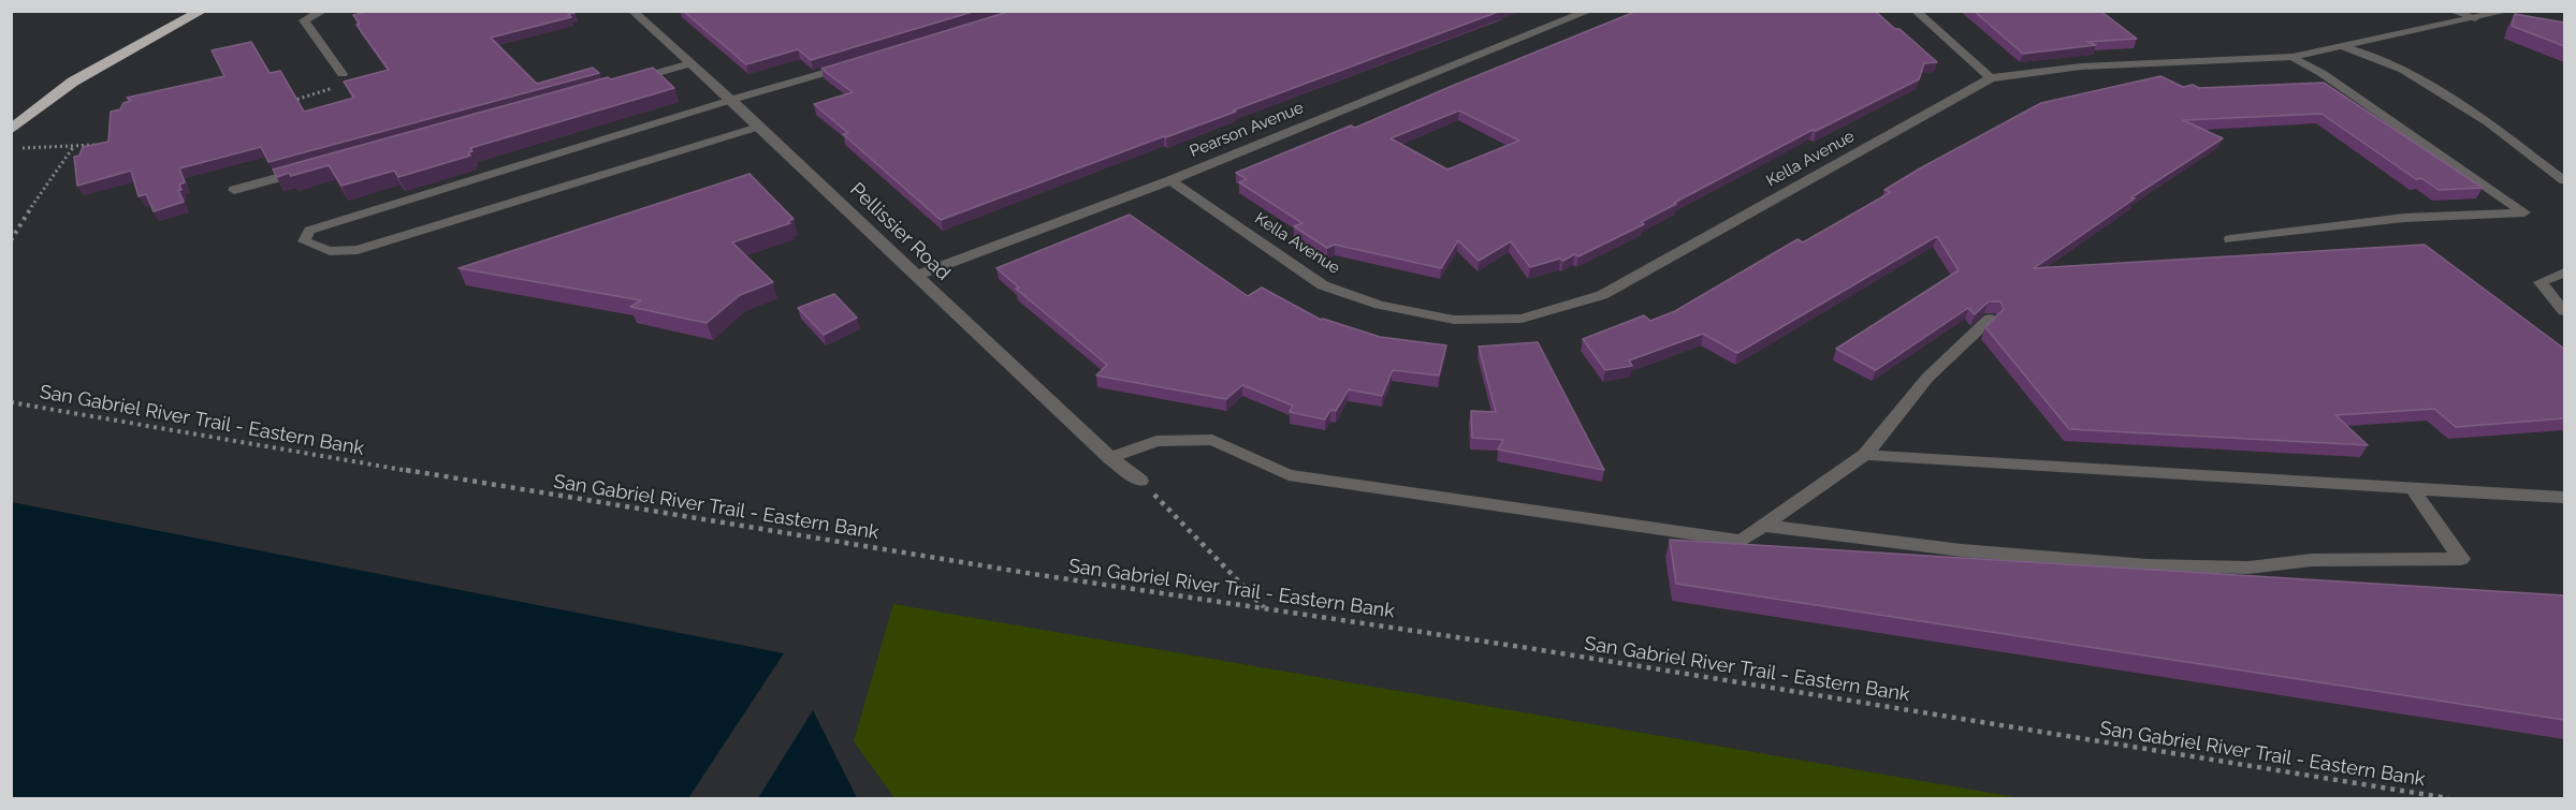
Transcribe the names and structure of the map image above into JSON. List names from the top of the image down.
{
  "streets": {
    "street": ["Pearson Avenue", "Kella Avenue", "Pellissier Road"],
    "path": ["San Gabriel River Trail - Eastern Bank"]
  },
  "crossings": [
    ["Pearson Avenue", "Kella Avenue"],
    ["Pearson Avenue", "Pellissier Road"]
  ]
}
